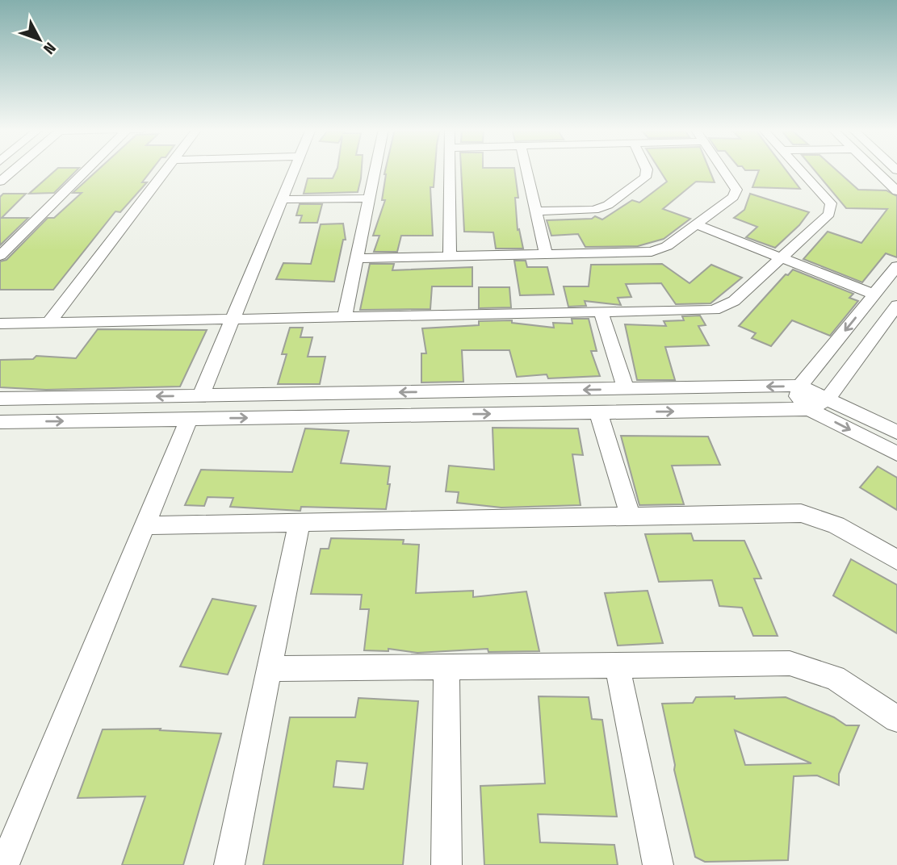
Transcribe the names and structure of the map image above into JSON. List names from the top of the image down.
{
  "north": "bottom right"
}
